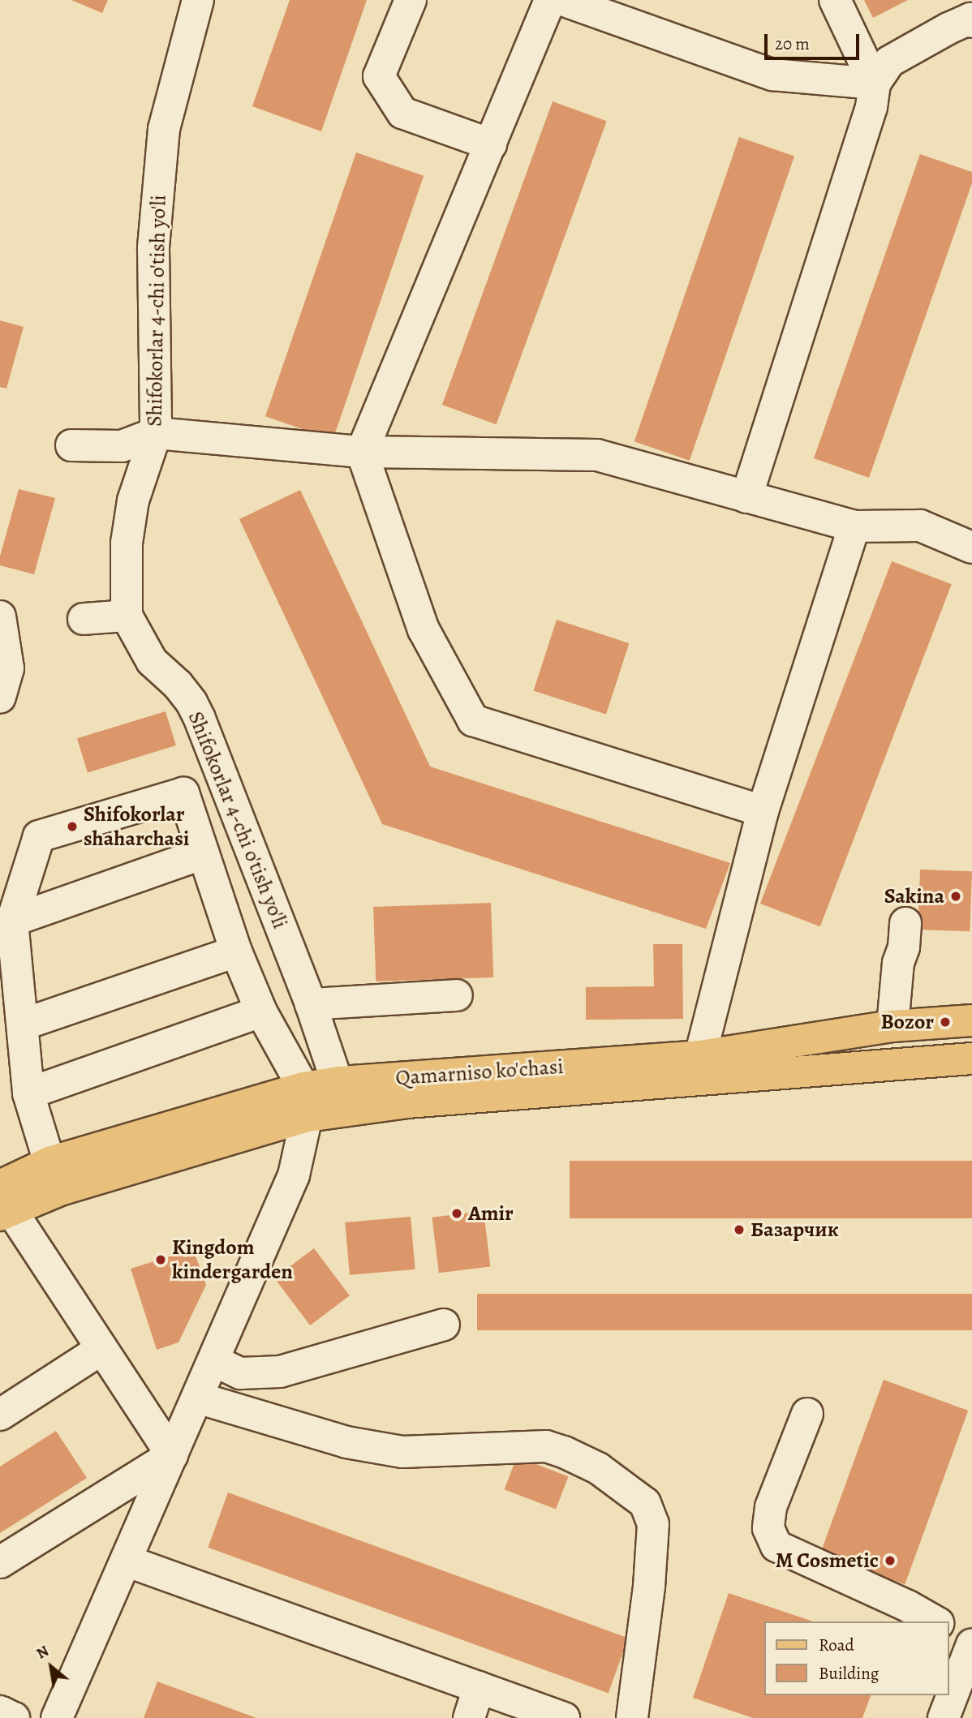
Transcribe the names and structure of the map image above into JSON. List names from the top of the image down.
{
  "streets": {
    "main road": ["Qamarniso ko'chasi"],
    "street": ["Shifokorlar 4-chi o'tish yo'li"]
  },
  "crossings": [
    ["Shifokorlar 4-chi o'tish yo'li", "Qamarniso ko'chasi"]
  ],
  "places": [
    "Shifokorlar shaharchasi",
    "Sakina",
    "Bozor",
    "Amir",
    "Базарчик",
    "Kingdom kindergarden",
    "M Cosmetic"
  ],
  "legend": ["Road", "Building"],
  "scale_bar": "20 m",
  "north": "top left"
}
